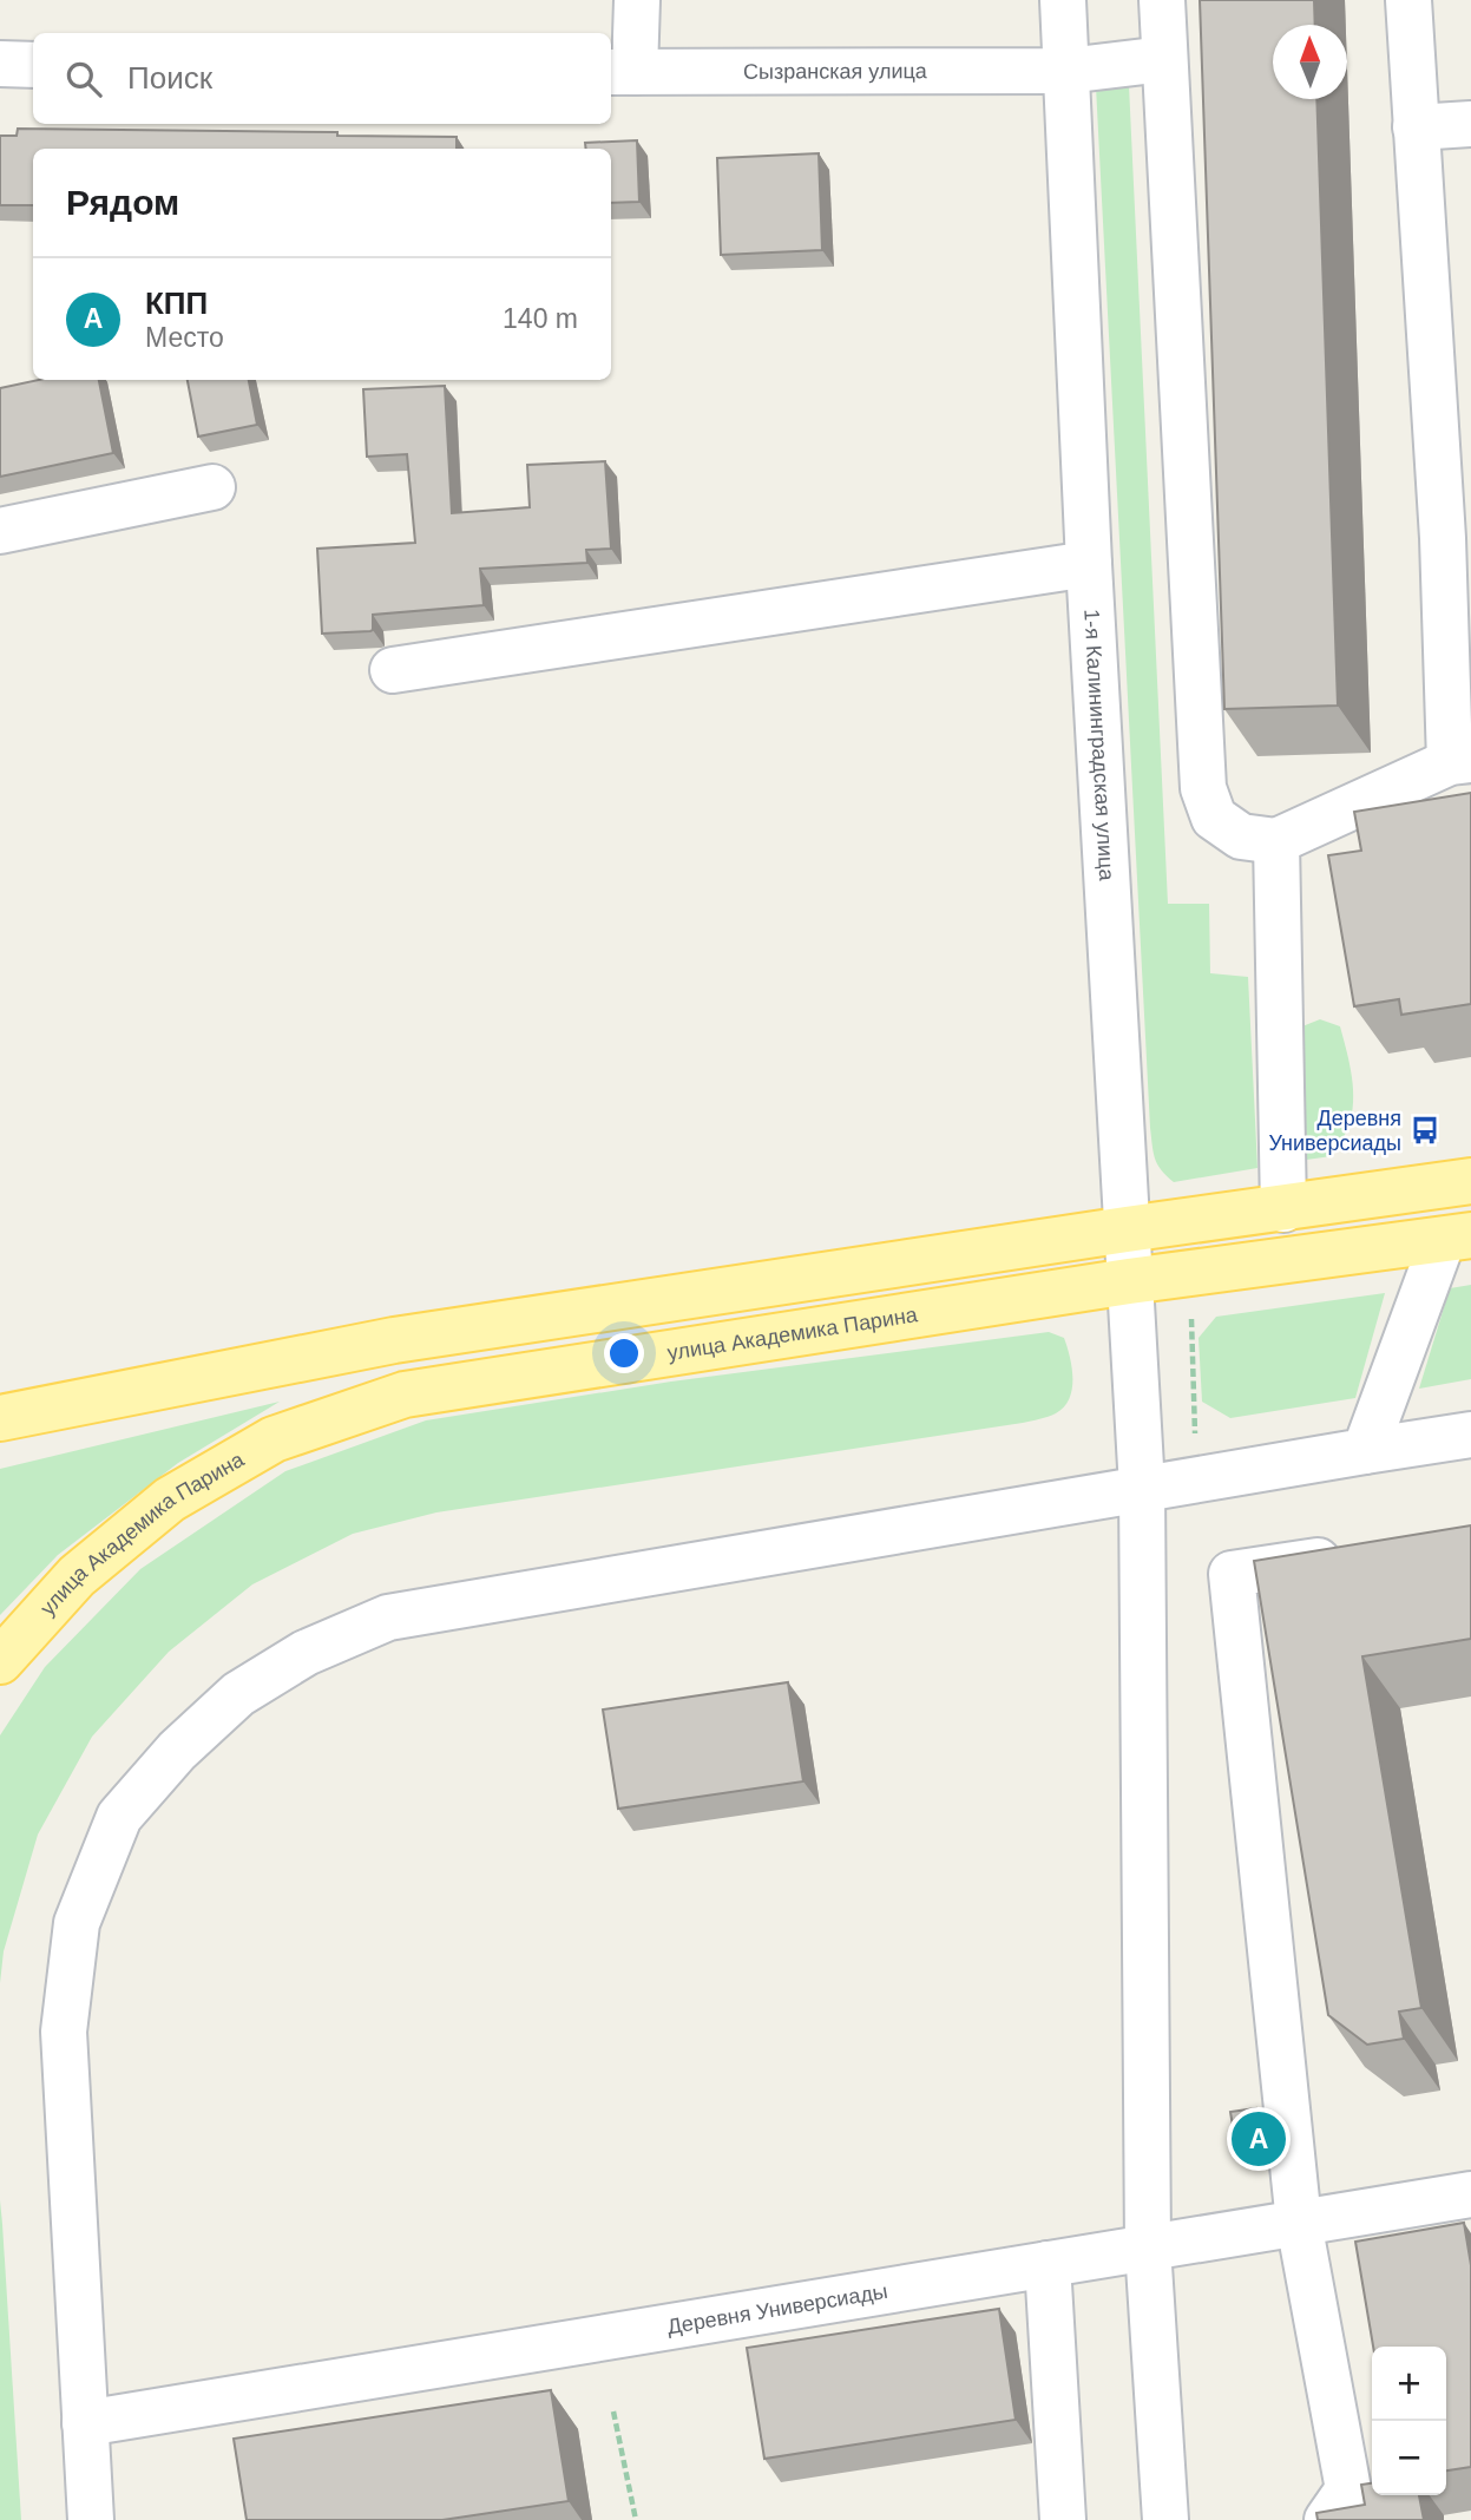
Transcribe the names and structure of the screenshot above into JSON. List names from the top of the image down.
{
  "streets": {
    "main road": ["улица Академика Парина"],
    "street": ["Сызранская улица", "1-я Калининградская улица", "Деревня Универсиады"]
  },
  "crossings": [
    ["Сызранская улица", "1-я Калининградская улица"],
    ["1-я Калининградская улица", "улица Академика Парина"],
    ["1-я Калининградская улица", "Деревня Универсиады"]
  ],
  "places": {
    "bus stop": ["Деревня Универсиады"]
  },
  "north": "top",
  "page": {
    "search": "Поиск",
    "heading": "Рядом",
    "list": [
      {
        "mark": "A",
        "name": "КПП",
        "note": "Место",
        "value": "140 m"
      }
    ],
    "pins": "A",
    "map_buttons": ["+", "−"]
  }
}
